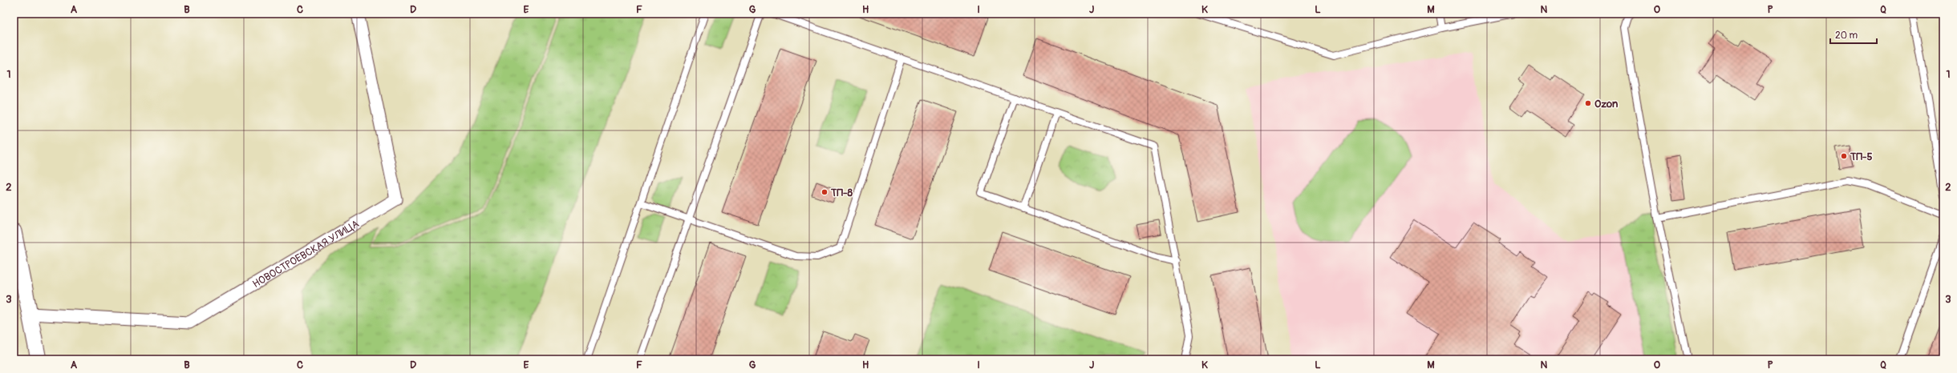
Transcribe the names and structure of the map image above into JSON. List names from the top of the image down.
{
  "streets": {
    "street": ["НОВОСТРОЕВСКАЯ УЛИЦА"]
  },
  "places": ["Ozon", "ТП-5", "ТП-8"],
  "scale_bar": "20 m",
  "grid": {
    "columns": [
      "A",
      "B",
      "C",
      "D",
      "E",
      "F",
      "G",
      "H",
      "I",
      "J",
      "K",
      "L",
      "M",
      "N",
      "O",
      "P",
      "Q"
    ],
    "rows": ["1", "2", "3"]
  }
}
